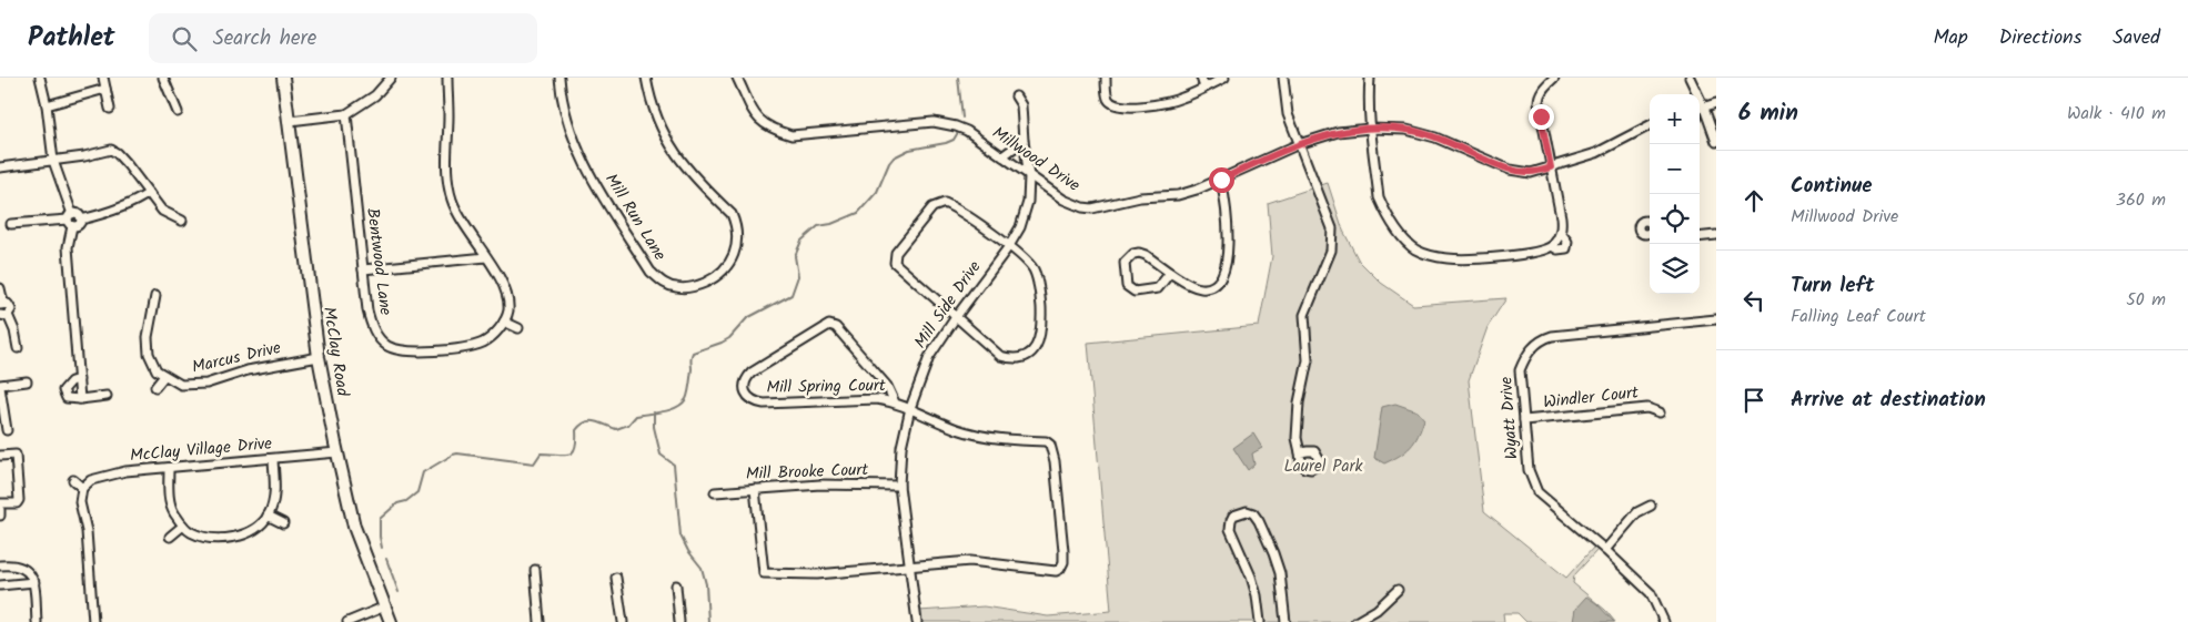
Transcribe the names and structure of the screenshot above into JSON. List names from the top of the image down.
{
  "streets": {
    "main road": ["McClay Road"],
    "street": [
      "Millwood Drive",
      "Mill Run Lane",
      "Bentwood Lane",
      "Mill Side Drive",
      "Marcus Drive",
      "Mill Spring Court",
      "Windler Court",
      "Wyatt Drive",
      "McClay Village Drive",
      "Mill Brooke Court"
    ]
  },
  "crossings": [
    ["Millwood Drive", "Mill Side Drive"],
    ["Mill Side Drive", "Mill Spring Court"],
    ["Mill Side Drive", "Mill Brooke Court"],
    ["McClay Road", "Marcus Drive"],
    ["McClay Road", "McClay Village Drive"],
    ["Windler Court", "Wyatt Drive"]
  ],
  "parks": ["Laurel Park"],
  "page": {
    "header": "Pathlet",
    "search": "Search here",
    "nav": ["Map", "Directions", "Saved"],
    "heading": ["6 min", "Walk · 410 m"],
    "map_buttons": ["+", "−"],
    "list": [
      ["Continue", "Millwood Drive", "360 m"],
      ["Turn left", "Falling Leaf Court", "50 m"],
      "Arrive at destination"
    ]
  }
}
